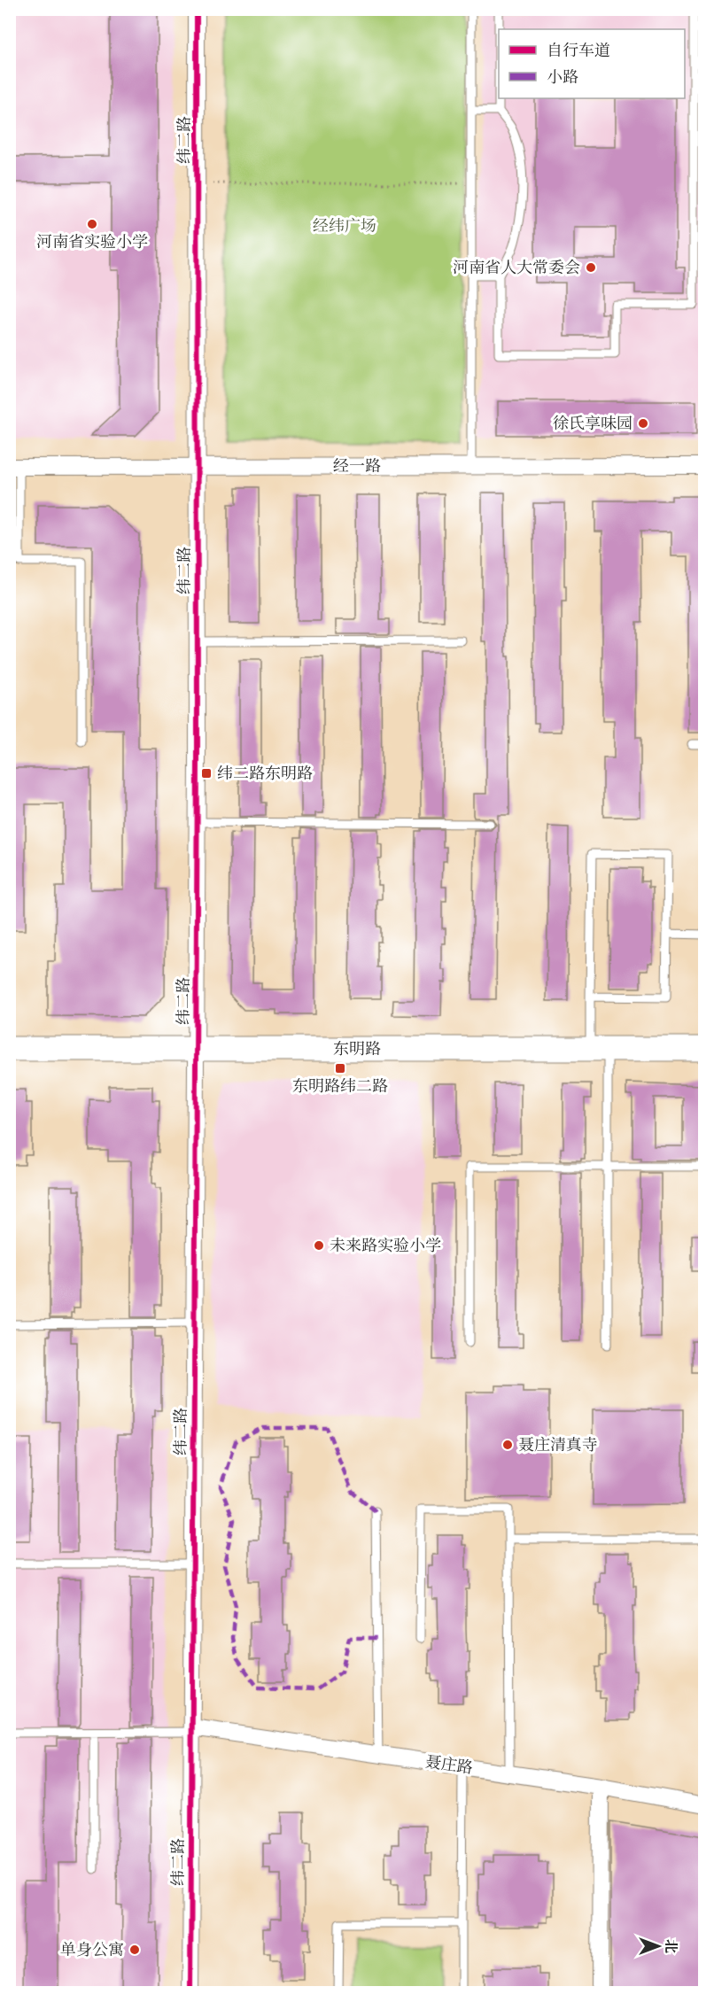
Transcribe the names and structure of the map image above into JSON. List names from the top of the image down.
{
  "streets": {
    "street": [
      "纬二路",
      "经一路",
      "东明路",
      "聂庄路"
    ]
  },
  "crossings": [
    ["纬二路", "经一路"],
    ["纬二路", "东明路"],
    ["纬二路", "聂庄路"]
  ],
  "parks": ["经纬广场"],
  "places": {
    "other": [
      "河南省实验小学",
      "河南省人大常委会",
      "徐氏享味园",
      "未来路实验小学",
      "聂庄清真寺",
      "单身公寓"
    ],
    "transit": ["纬二路东明路", "东明路纬二路"]
  },
  "legend": ["自行车道", "小路"],
  "north": "right"
}
